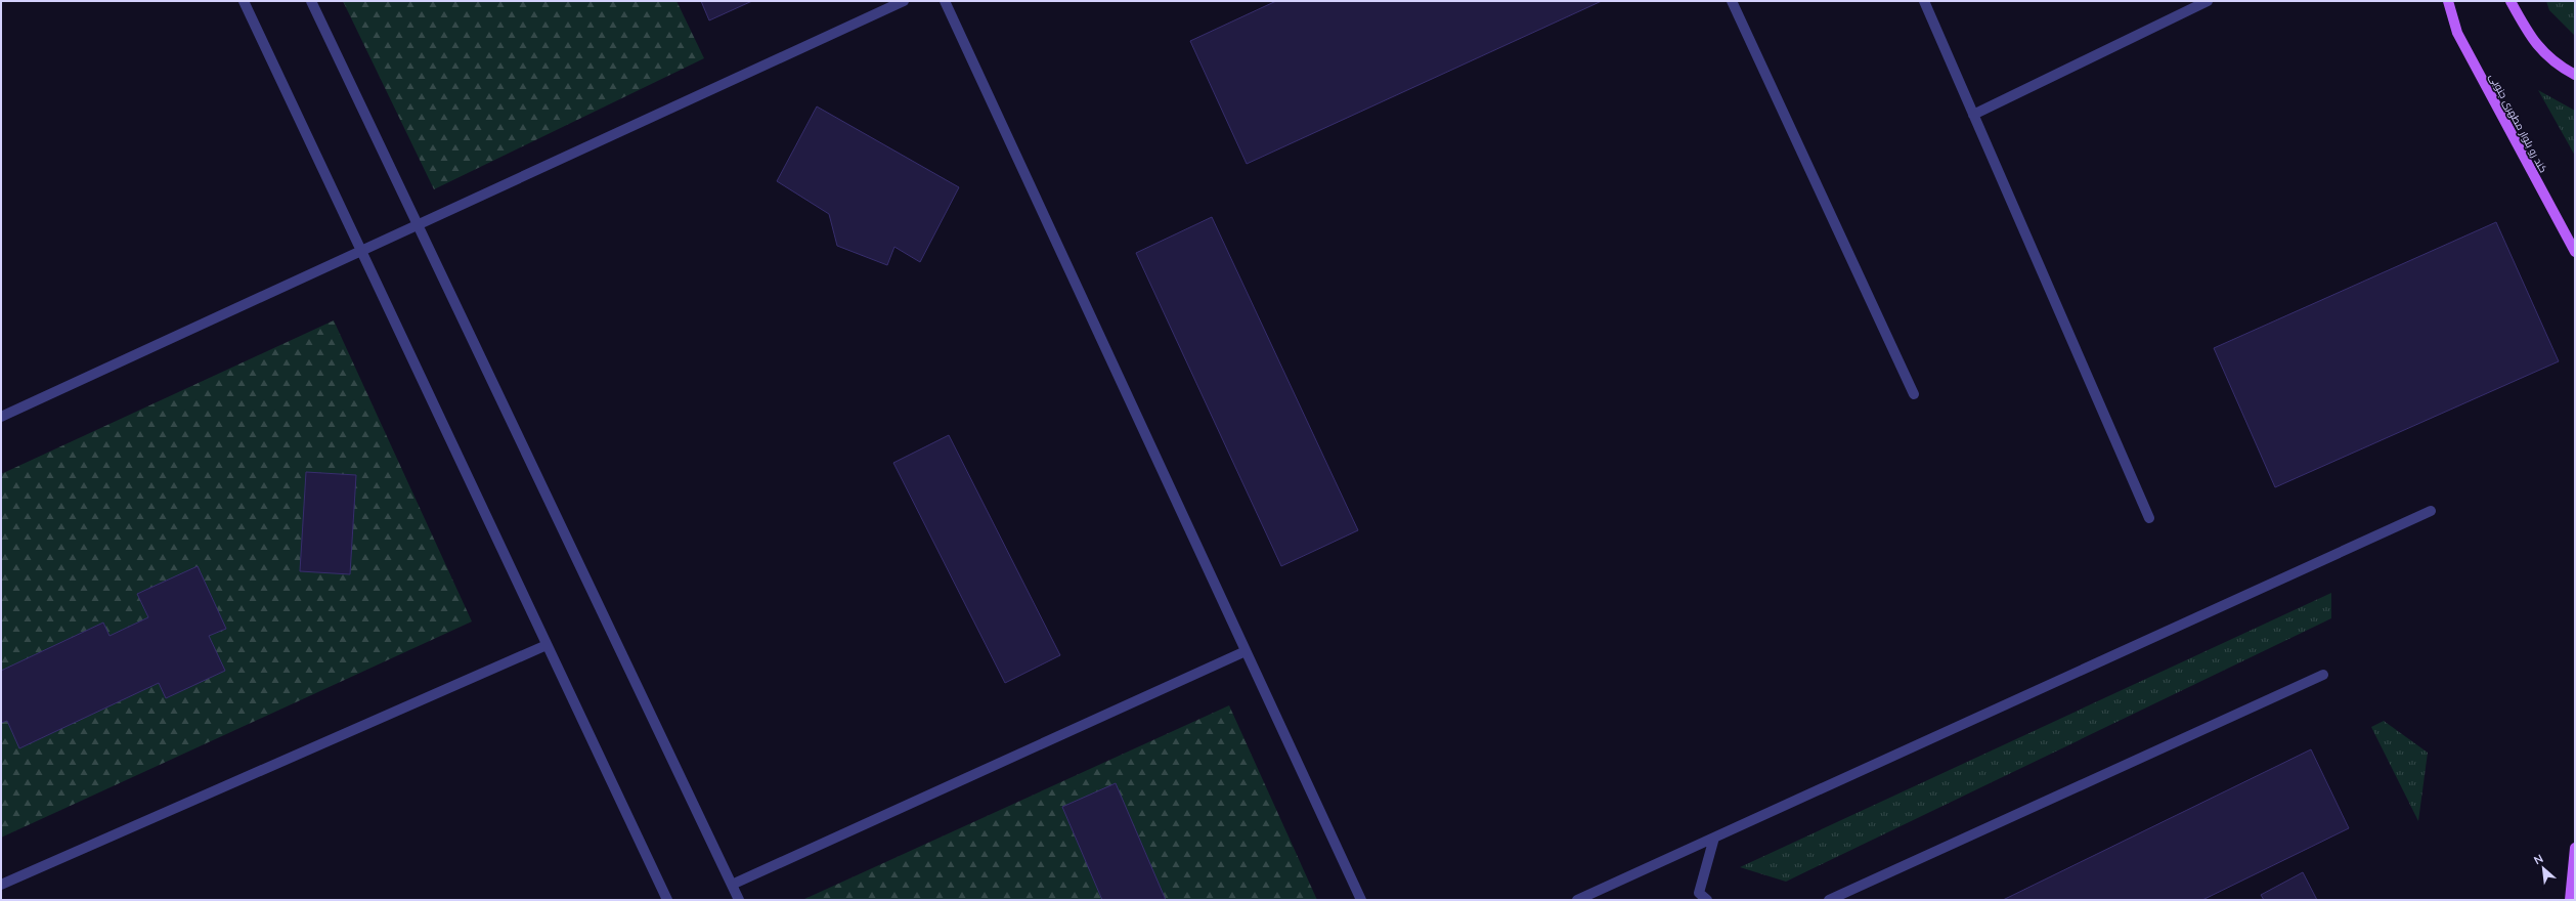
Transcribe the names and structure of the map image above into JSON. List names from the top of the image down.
{
  "streets": {
    "main road": ["کند رو بلوار مطهری جنوبی"]
  },
  "north": "top left"
}
